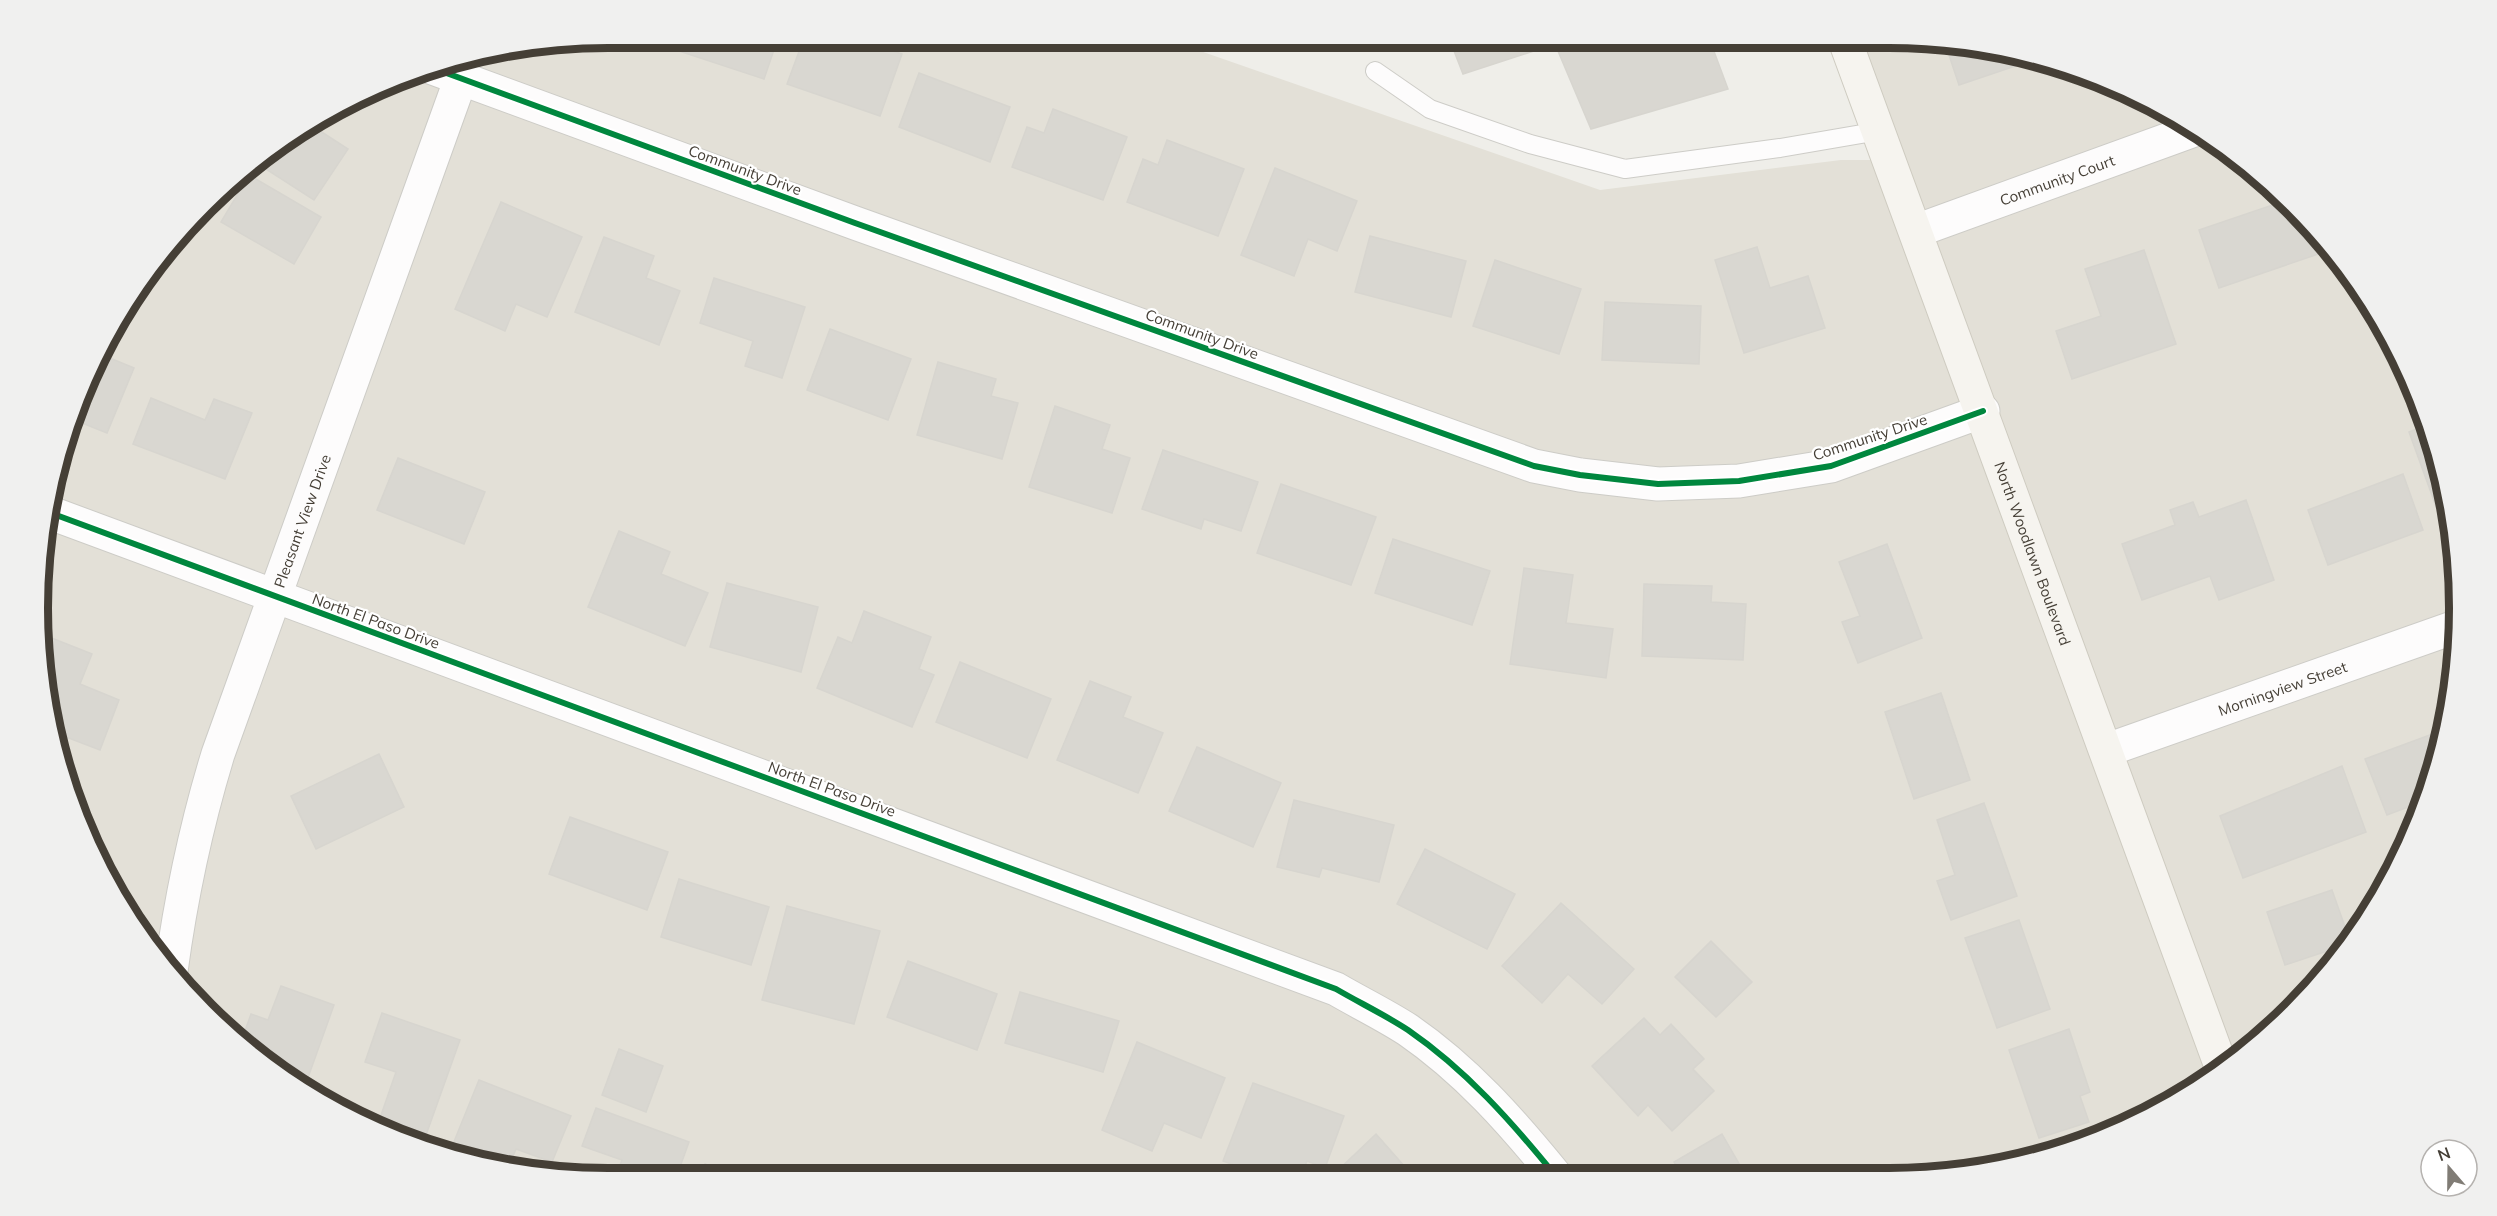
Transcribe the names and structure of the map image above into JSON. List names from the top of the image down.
{
  "streets": {
    "street": [
      "Community Drive",
      "Community Court",
      "Pleasant View Drive",
      "North Woodlawn Boulevard",
      "North El Paso Drive",
      "Morningview Street"
    ]
  },
  "crossings": [
    ["Community Drive", "Pleasant View Drive"],
    ["Community Drive", "North Woodlawn Boulevard"],
    ["Community Court", "North Woodlawn Boulevard"],
    ["Pleasant View Drive", "North El Paso Drive"],
    ["North Woodlawn Boulevard", "Morningview Street"]
  ],
  "north": "top"
}
